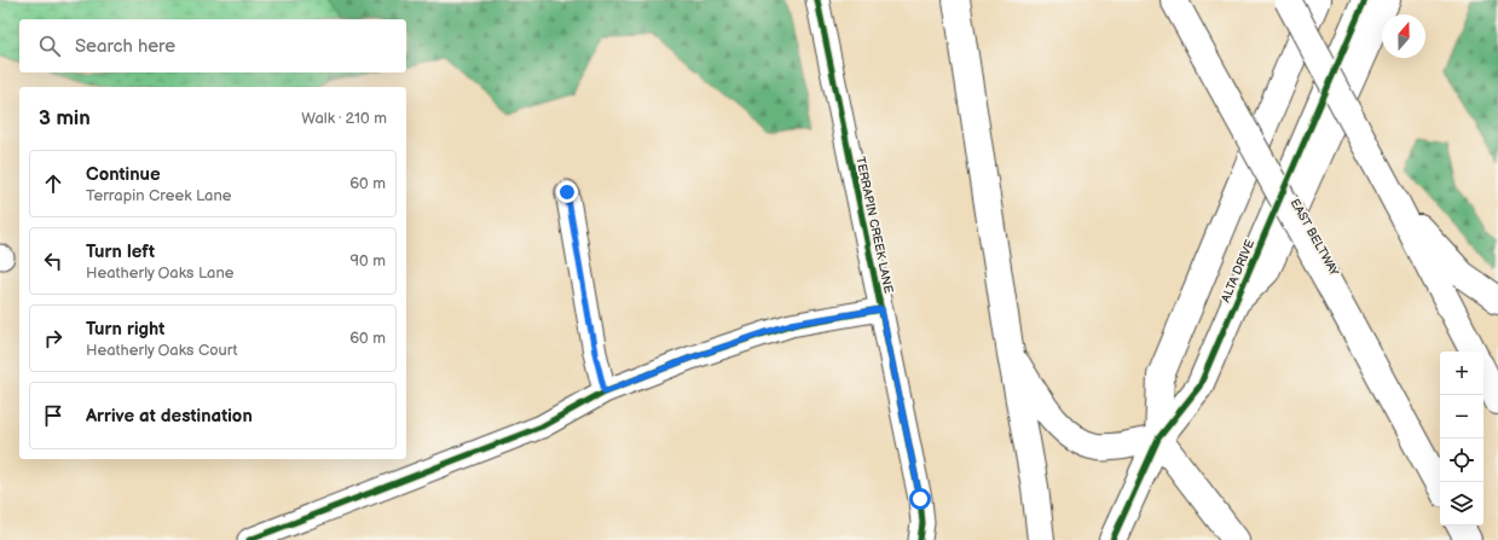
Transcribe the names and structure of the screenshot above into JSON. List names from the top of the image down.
{
  "streets": {
    "main road": ["EAST BELTWAY", "ALTA DRIVE"],
    "street": ["TERRAPIN CREEK LANE"]
  },
  "north": "top",
  "page": {
    "search": "Search here",
    "heading": ["3 min", "Walk · 210 m"],
    "list": [
      ["Continue", "Terrapin Creek Lane", "60 m"],
      ["Turn left", "Heatherly Oaks Lane", "90 m"],
      ["Turn right", "Heatherly Oaks Court", "60 m"],
      "Arrive at destination"
    ],
    "map_buttons": ["+", "−"]
  }
}
